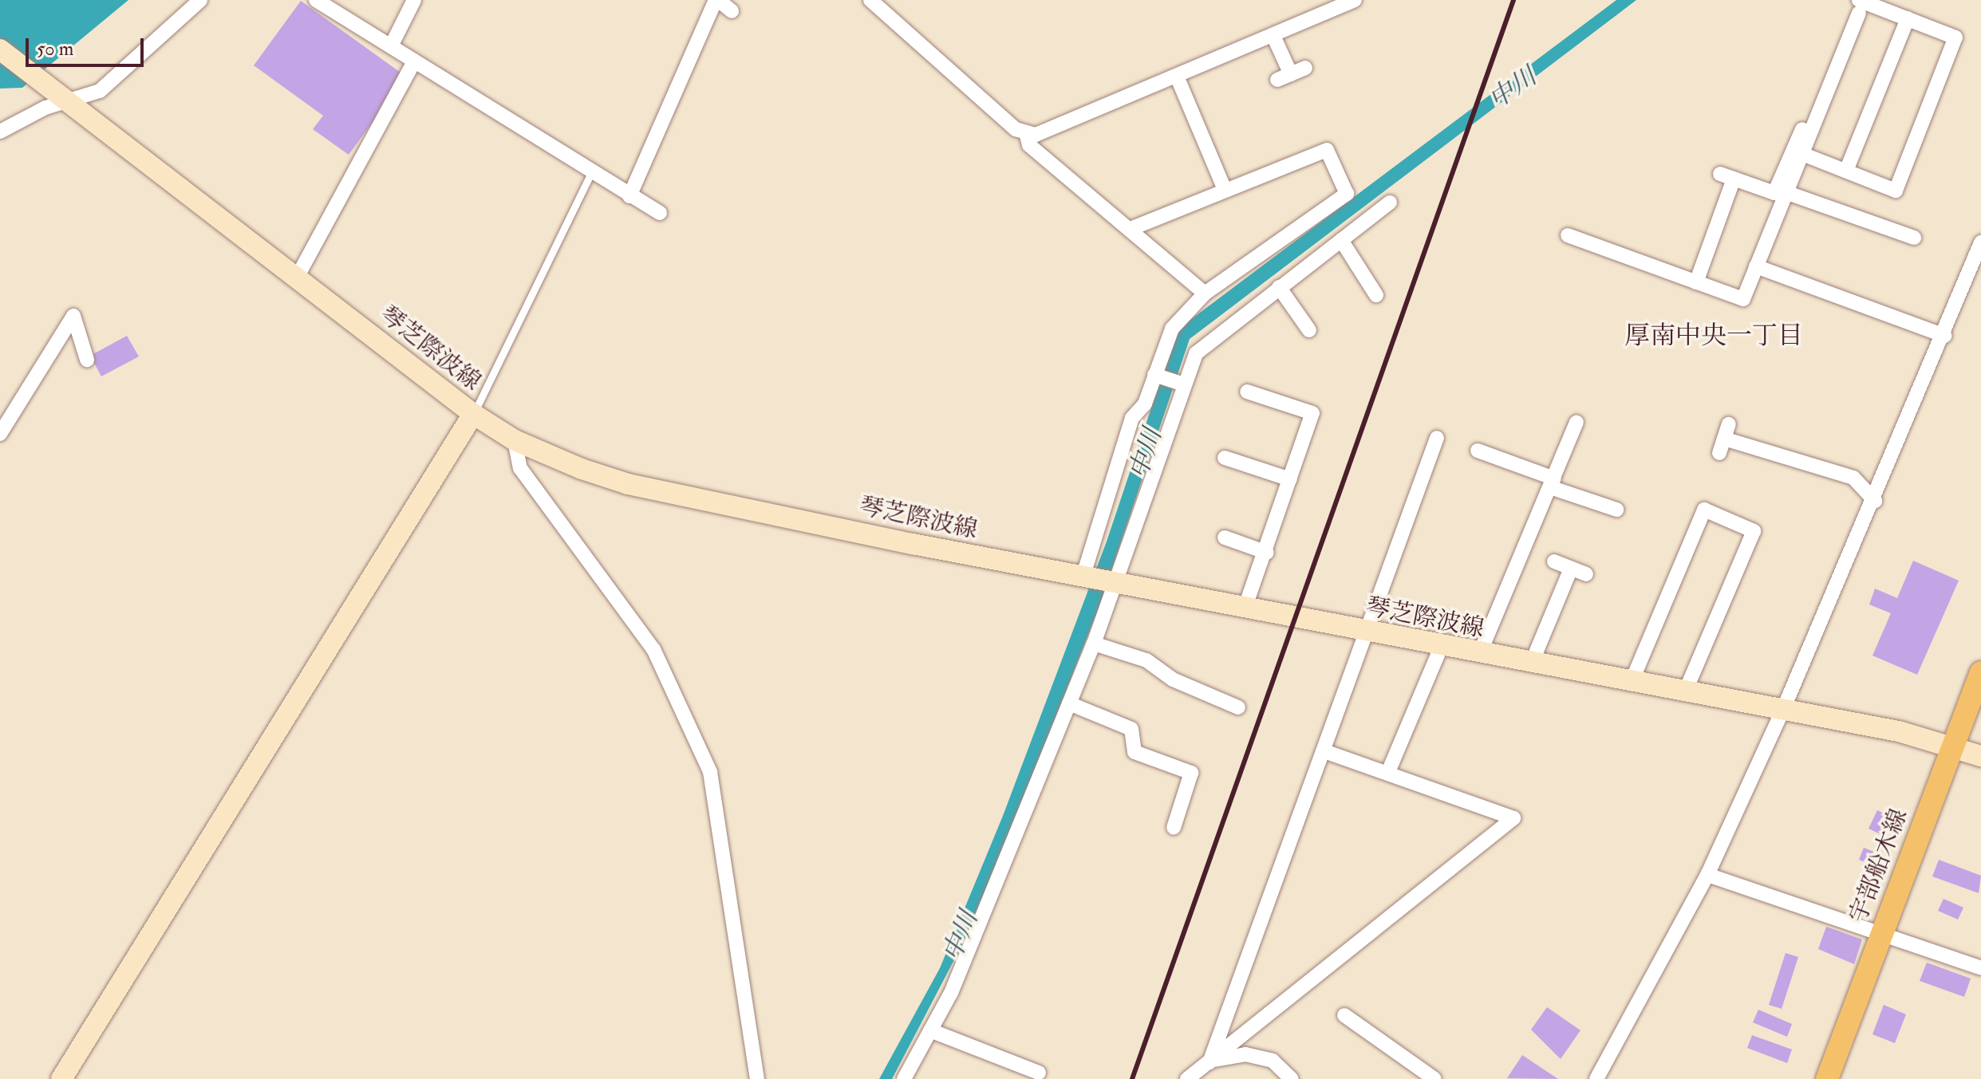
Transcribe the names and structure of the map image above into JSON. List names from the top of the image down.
{
  "streets": {
    "main road": ["琴芝際波線", "宇部船木線"]
  },
  "crossings": [
    ["琴芝際波線", "宇部船木線"]
  ],
  "districts": ["厚南中央一丁目"],
  "water": ["中川"],
  "scale_bar": "50 m"
}
